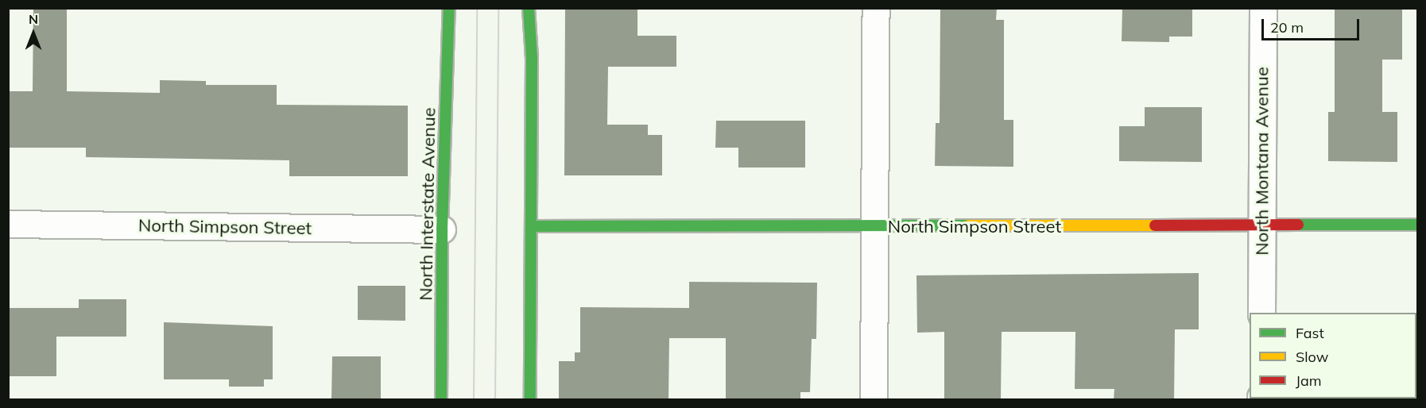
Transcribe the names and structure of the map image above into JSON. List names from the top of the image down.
{
  "streets": {
    "street": ["North Montana Avenue", "North Interstate Avenue", "North Simpson Street"]
  },
  "crossings": [
    ["North Montana Avenue", "North Simpson Street"],
    ["North Interstate Avenue", "North Simpson Street"]
  ],
  "legend": ["Fast", "Slow", "Jam"],
  "scale_bar": "20 m",
  "north": "top"
}
